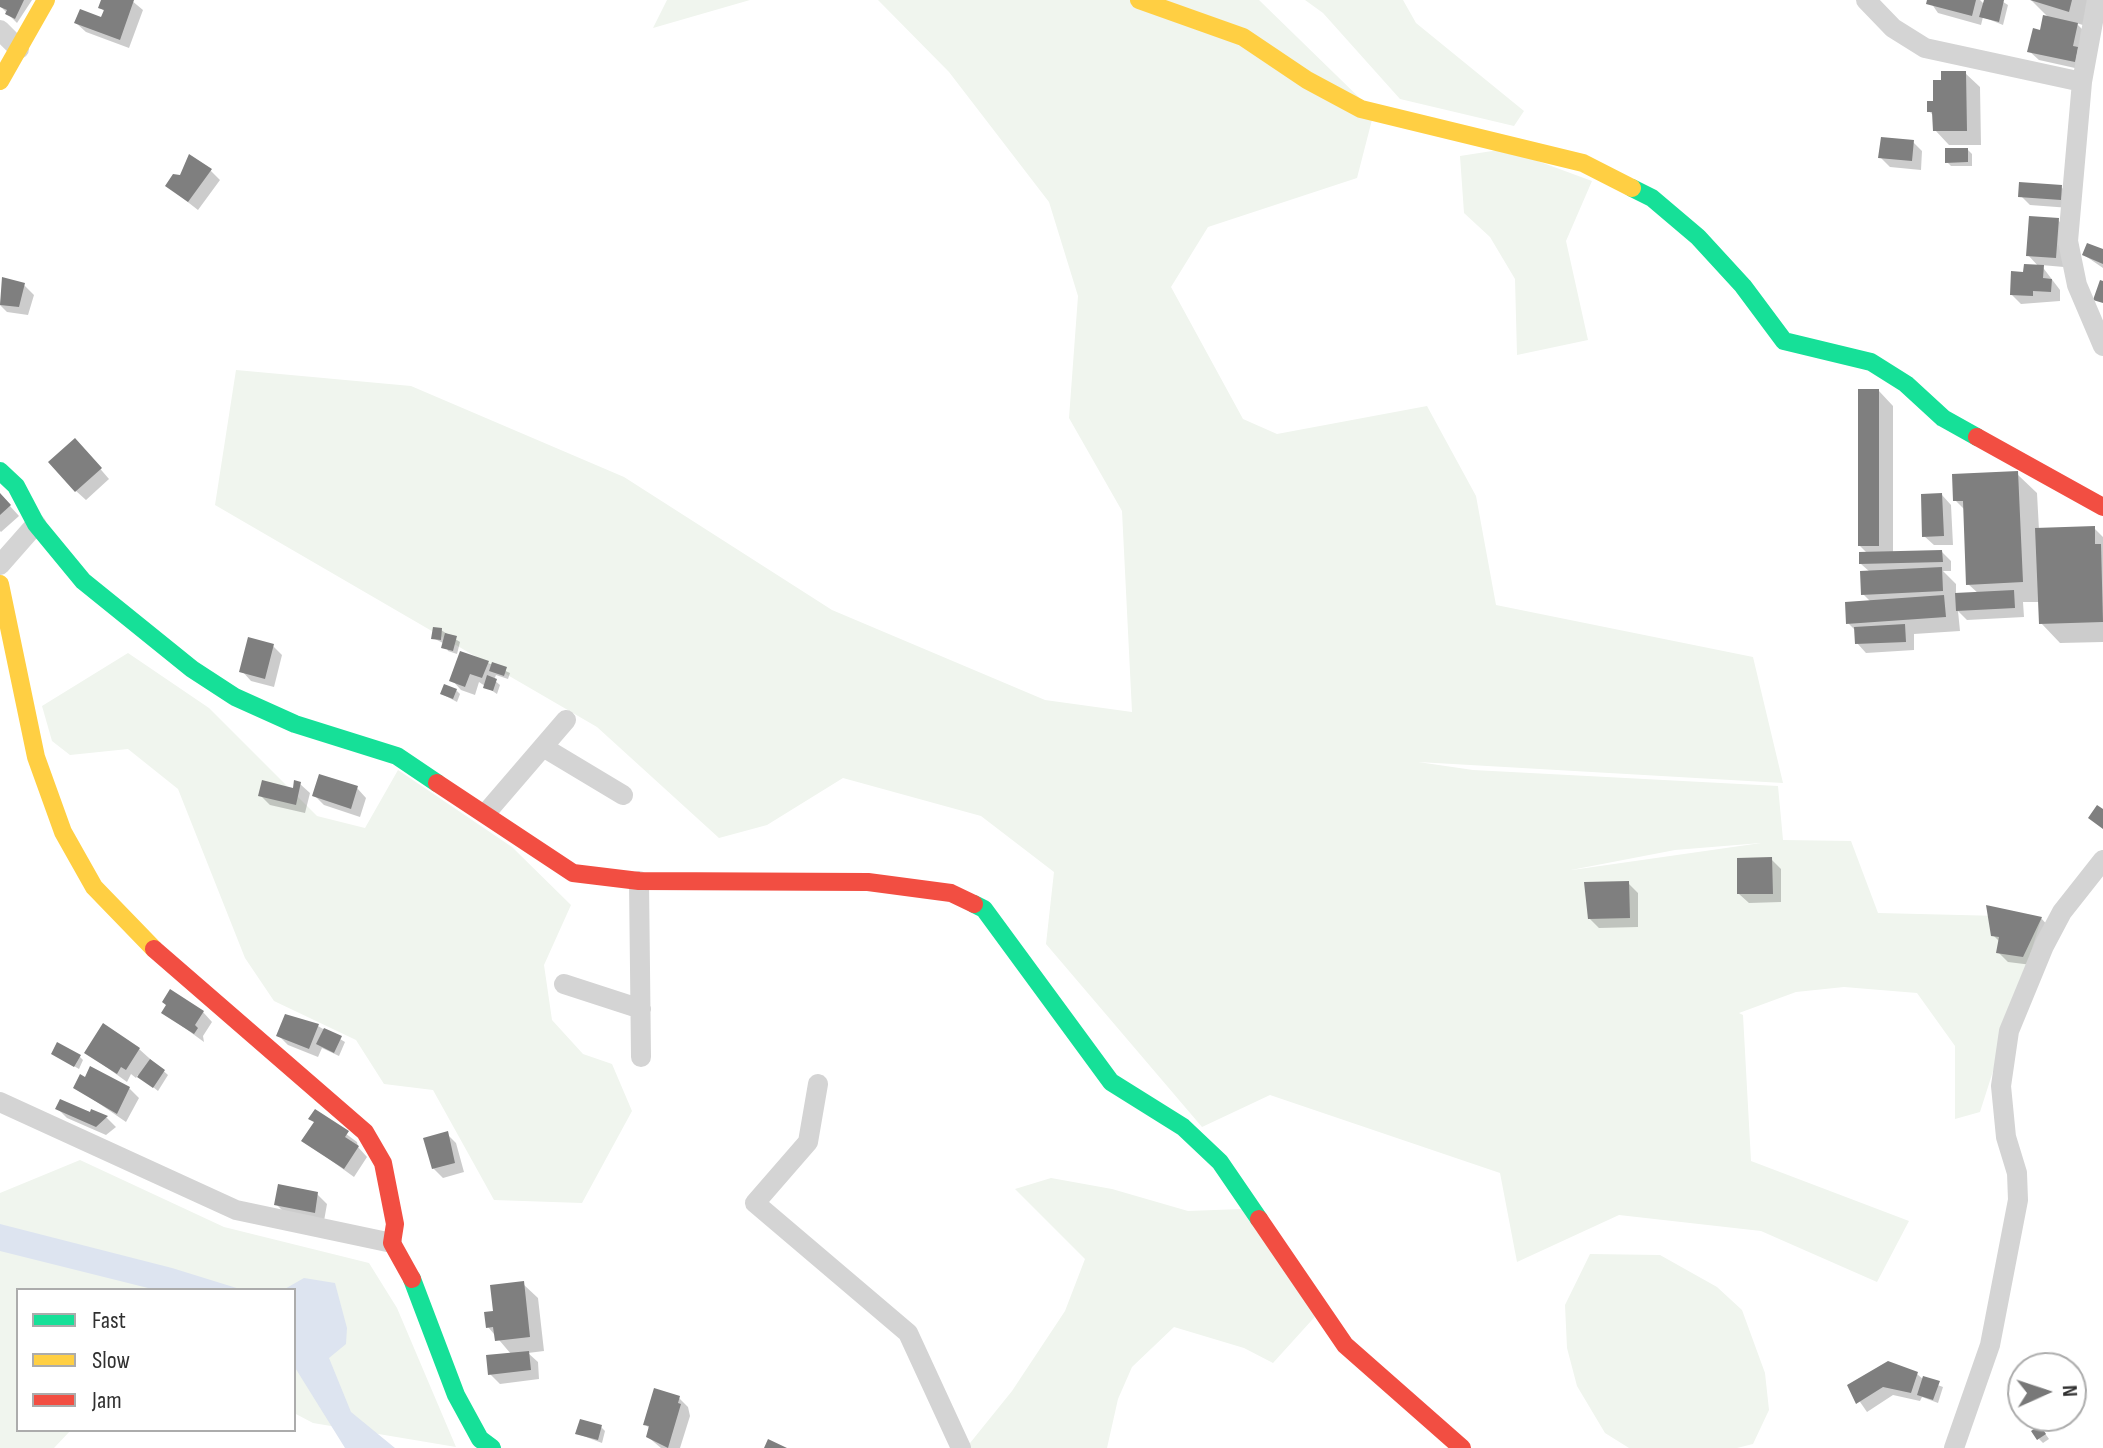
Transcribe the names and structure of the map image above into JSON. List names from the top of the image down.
{
  "legend": ["Fast", "Slow", "Jam"],
  "north": "right"
}
